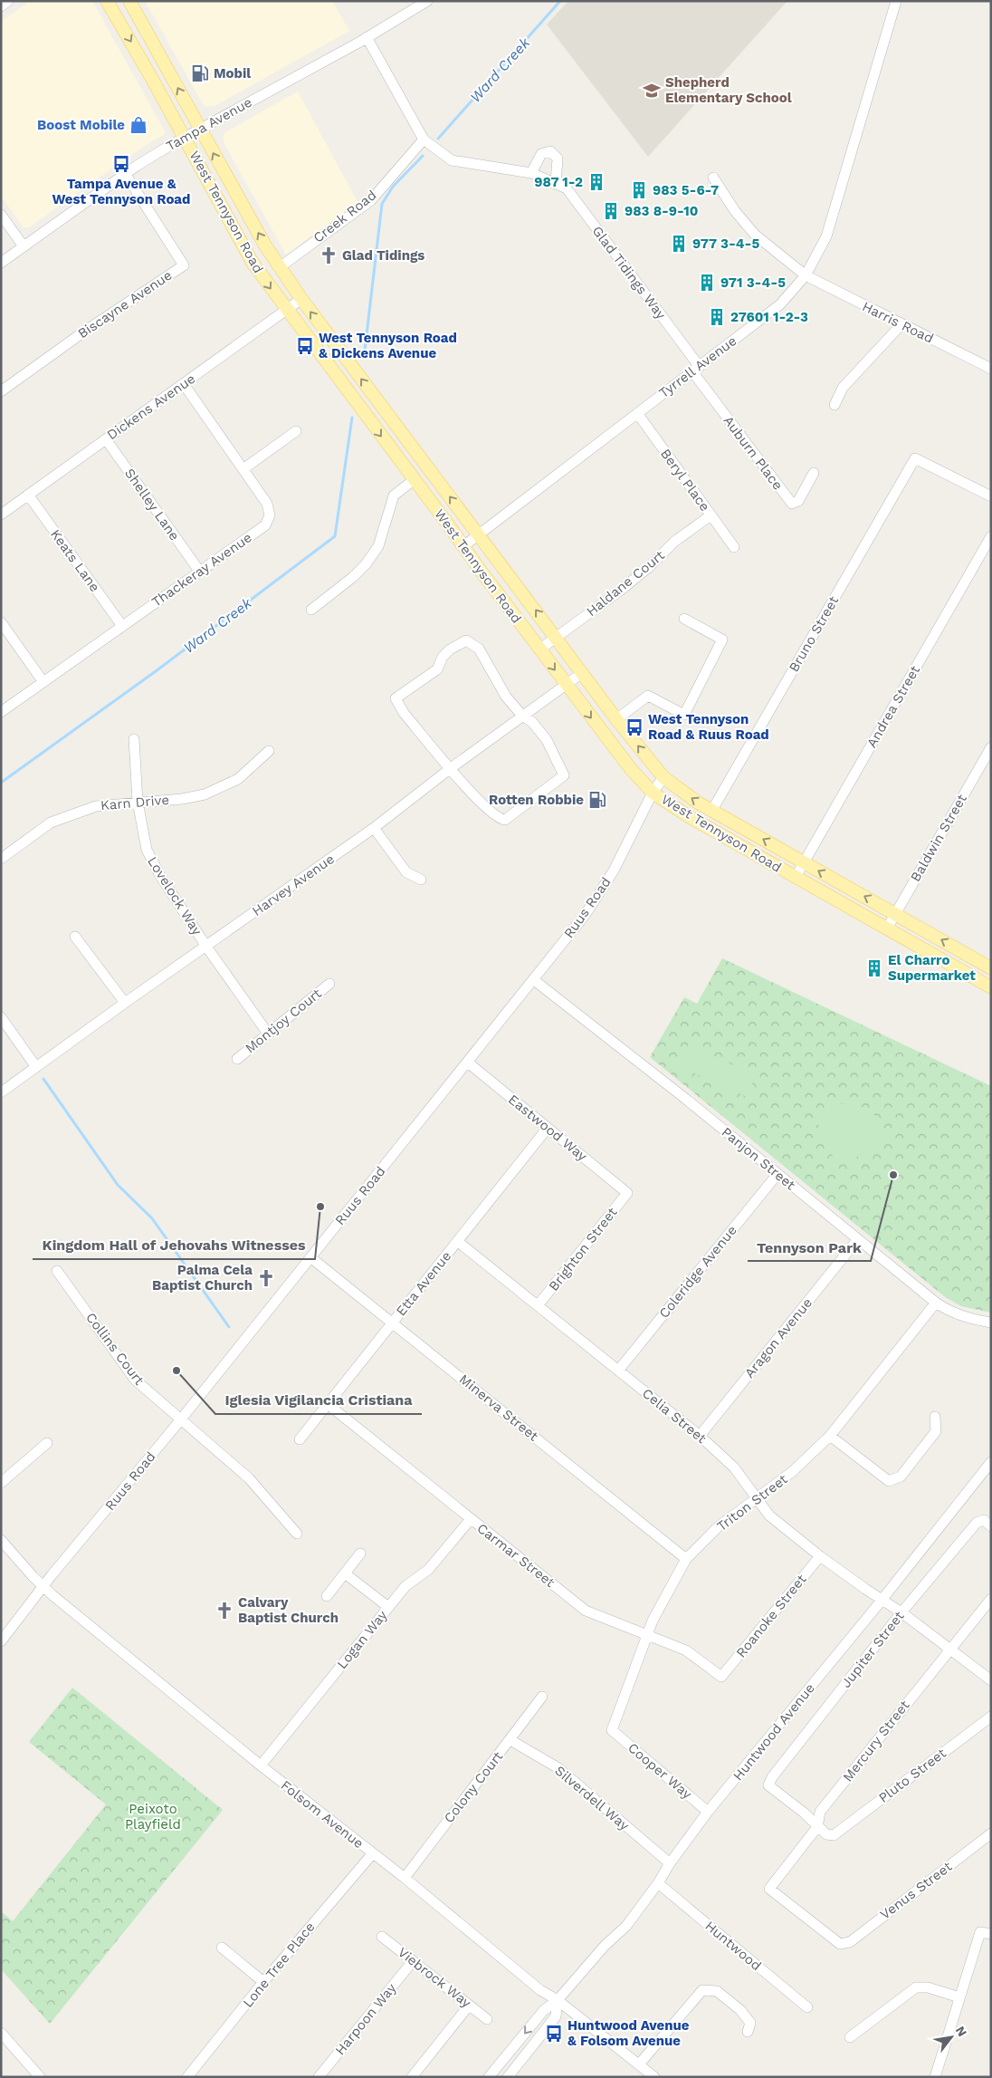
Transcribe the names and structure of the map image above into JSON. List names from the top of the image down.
{
  "streets": {
    "main road": ["West Tennyson Road"],
    "street": [
      "Tampa Avenue",
      "Creek Road",
      "Glad Tidings Way",
      "Biscayne Avenue",
      "Harris Road",
      "Tyrrell Avenue",
      "Dickens Avenue",
      "Auburn Place",
      "Beryl Place",
      "Shelley Lane",
      "Keats Lane",
      "Thackeray Avenue",
      "Haldane Court",
      "Bruno Street",
      "Andrea Street",
      "Karn Drive",
      "Baldwin Street",
      "Harvey Avenue",
      "Lovelock Way",
      "Ruus Road",
      "Montjoy Court",
      "Eastwood Way",
      "Panjon Street",
      "Brighton Street",
      "Coleridge Avenue",
      "Etta Avenue",
      "Aragon Avenue",
      "Collins Court",
      "Minerva Street",
      "Celia Street",
      "Triton Street",
      "Carmar Street",
      "Roanoke Street",
      "Logan Way",
      "Jupiter Street",
      "Huntwood Avenue",
      "Mercury Street",
      "Cooper Way",
      "Pluto Street",
      "Colony Court",
      "Silverdell Way",
      "Folsom Avenue",
      "Venus Street",
      "Huntwood",
      "Lone Tree Place",
      "Viebrock Way",
      "Harpoon Way"
    ]
  },
  "crossings": [
    ["Tampa Avenue", "West Tennyson Road"],
    ["Tampa Avenue", "Glad Tidings Way"],
    ["Tampa Avenue", "Biscayne Avenue"],
    ["West Tennyson Road", "Creek Road"],
    ["West Tennyson Road", "Tyrrell Avenue"],
    ["West Tennyson Road", "Dickens Avenue"],
    ["West Tennyson Road", "Haldane Court"],
    ["West Tennyson Road", "Bruno Street"],
    ["West Tennyson Road", "Andrea Street"],
    ["West Tennyson Road", "Baldwin Street"],
    ["West Tennyson Road", "Harvey Avenue"],
    ["West Tennyson Road", "Ruus Road"],
    ["Creek Road", "Glad Tidings Way"],
    ["Glad Tidings Way", "Tyrrell Avenue"],
    ["Glad Tidings Way", "Auburn Place"],
    ["Harris Road", "Tyrrell Avenue"],
    ["Tyrrell Avenue", "Auburn Place"],
    ["Tyrrell Avenue", "Beryl Place"],
    ["Dickens Avenue", "Shelley Lane"],
    ["Dickens Avenue", "Keats Lane"],
    ["Dickens Avenue", "Thackeray Avenue"],
    ["Beryl Place", "Haldane Court"],
    ["Shelley Lane", "Thackeray Avenue"],
    ["Keats Lane", "Thackeray Avenue"],
    ["Karn Drive", "Lovelock Way"],
    ["Harvey Avenue", "Lovelock Way"],
    ["Lovelock Way", "Montjoy Court"],
    ["Ruus Road", "Eastwood Way"],
    ["Ruus Road", "Panjon Street"],
    ["Ruus Road", "Collins Court"],
    ["Ruus Road", "Minerva Street"],
    ["Ruus Road", "Folsom Avenue"],
    ["Eastwood Way", "Brighton Street"],
    ["Eastwood Way", "Etta Avenue"],
    ["Panjon Street", "Coleridge Avenue"],
    ["Panjon Street", "Aragon Avenue"],
    ["Panjon Street", "Triton Street"],
    ["Brighton Street", "Celia Street"],
    ["Coleridge Avenue", "Celia Street"],
    ["Etta Avenue", "Minerva Street"],
    ["Etta Avenue", "Celia Street"],
    ["Etta Avenue", "Carmar Street"],
    ["Aragon Avenue", "Celia Street"],
    ["Minerva Street", "Triton Street"],
    ["Celia Street", "Triton Street"],
    ["Celia Street", "Roanoke Street"],
    ["Celia Street", "Jupiter Street"],
    ["Celia Street", "Huntwood Avenue"],
    ["Celia Street", "Mercury Street"],
    ["Triton Street", "Carmar Street"],
    ["Triton Street", "Cooper Way"],
    ["Carmar Street", "Roanoke Street"],
    ["Carmar Street", "Logan Way"],
    ["Logan Way", "Folsom Avenue"],
    ["Jupiter Street", "Mercury Street"],
    ["Jupiter Street", "Pluto Street"],
    ["Huntwood Avenue", "Cooper Way"],
    ["Huntwood Avenue", "Silverdell Way"],
    ["Huntwood Avenue", "Folsom Avenue"],
    ["Huntwood Avenue", "Huntwood"],
    ["Mercury Street", "Pluto Street"],
    ["Mercury Street", "Venus Street"],
    ["Colony Court", "Silverdell Way"],
    ["Colony Court", "Folsom Avenue"],
    ["Folsom Avenue", "Lone Tree Place"],
    ["Viebrock Way", "Harpoon Way"]
  ],
  "water": ["Ward Creek"],
  "parks": ["Peixoto Playfield"],
  "places": {
    "fuel station": ["Mobil", "Rotten Robbie"],
    "school or university": ["Shepherd Elementary School"],
    "shop": ["Boost Mobile"],
    "bus stop": [
      "Tampa Avenue & West Tennyson Road",
      "West Tennyson Road & Dickens Avenue",
      "West Tennyson Road & Ruus Road",
      "Huntwood Avenue & Folsom Avenue"
    ],
    "building": [
      "987 1-2",
      "983 5-6-7",
      "983 8-9-10",
      "977 3-4-5",
      "971 3-4-5",
      "27601 1-2-3",
      "El Charro Supermarket"
    ],
    "church": ["Glad Tidings", "Palma Cela Baptist Church", "Calvary Baptist Church"],
    "other": ["Tennyson Park", "Kingdom Hall of Jehovahs Witnesses", "Iglesia Vigilancia Cristiana"]
  },
  "north": "top right"
}
